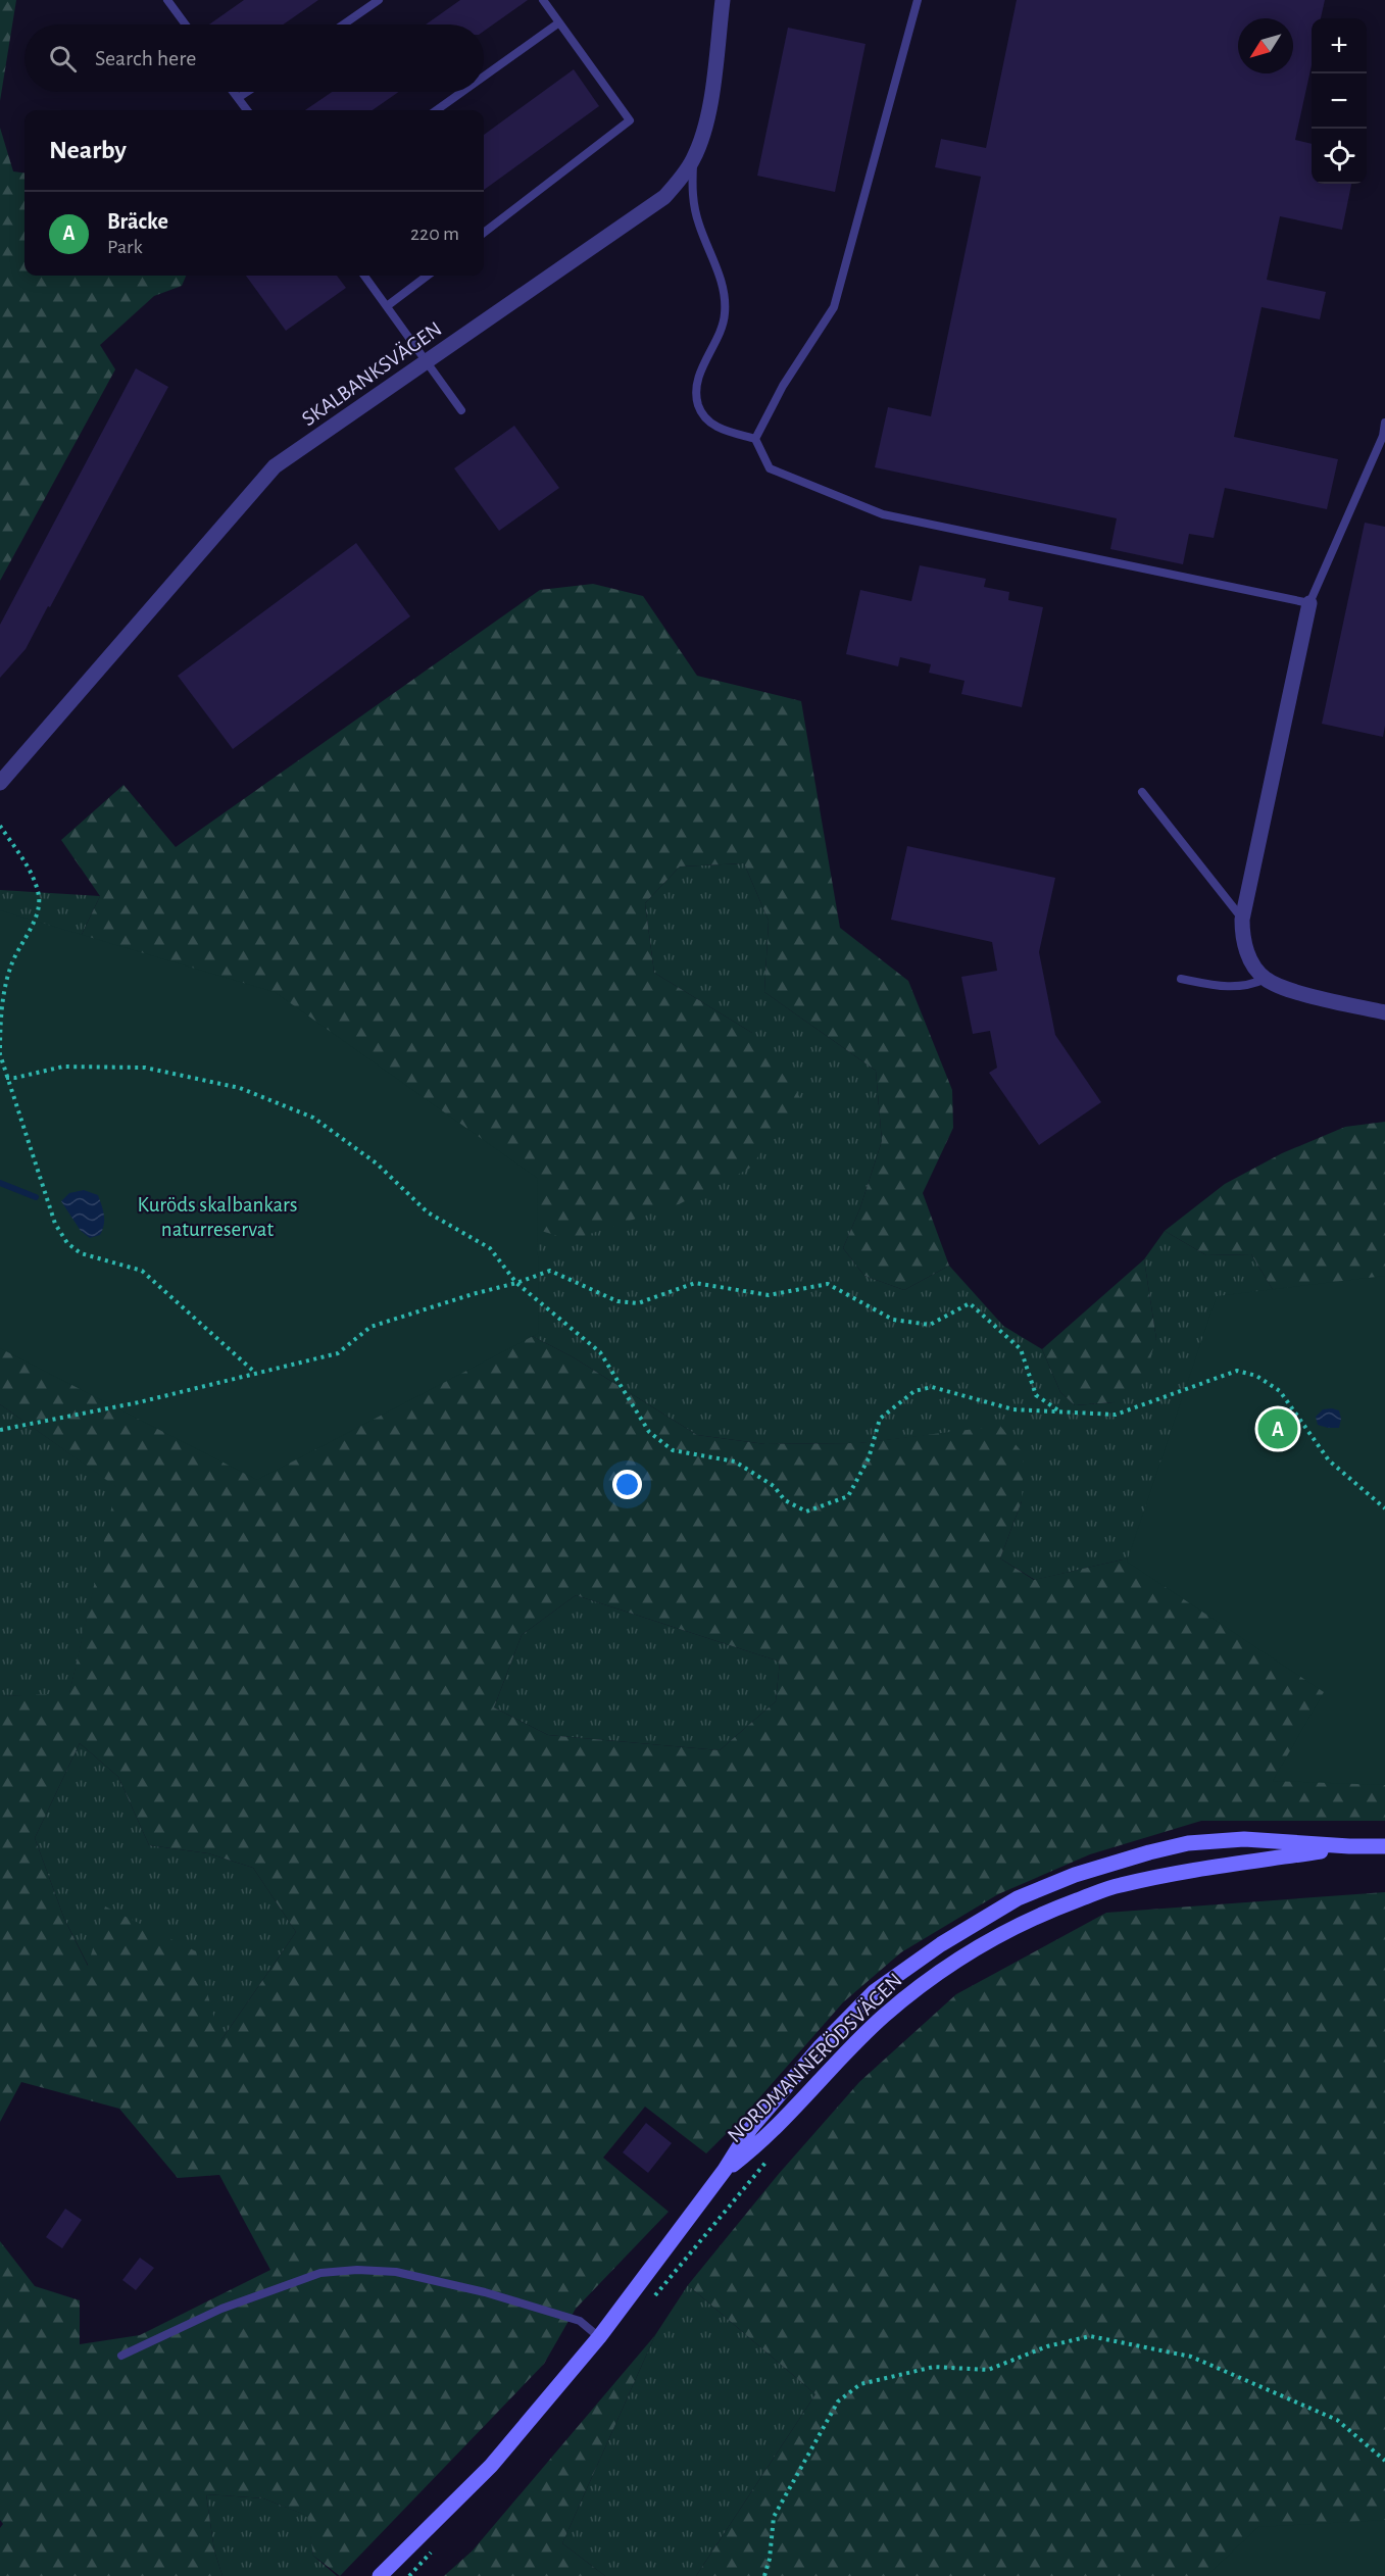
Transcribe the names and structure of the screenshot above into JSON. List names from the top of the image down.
{
  "streets": {
    "main road": ["NORDMANNERÖDSVÄGEN"],
    "street": ["SKALBANKSVÄGEN"]
  },
  "parks": ["Kuröds skalbankars naturreservat"],
  "north": "bottom left",
  "page": {
    "map_buttons": ["+", "−"],
    "search": "Search here",
    "heading": "Nearby",
    "list": [
      {
        "mark": "A",
        "name": "Bräcke",
        "note": "Park",
        "value": "220 m"
      }
    ],
    "pins": "A"
  }
}
